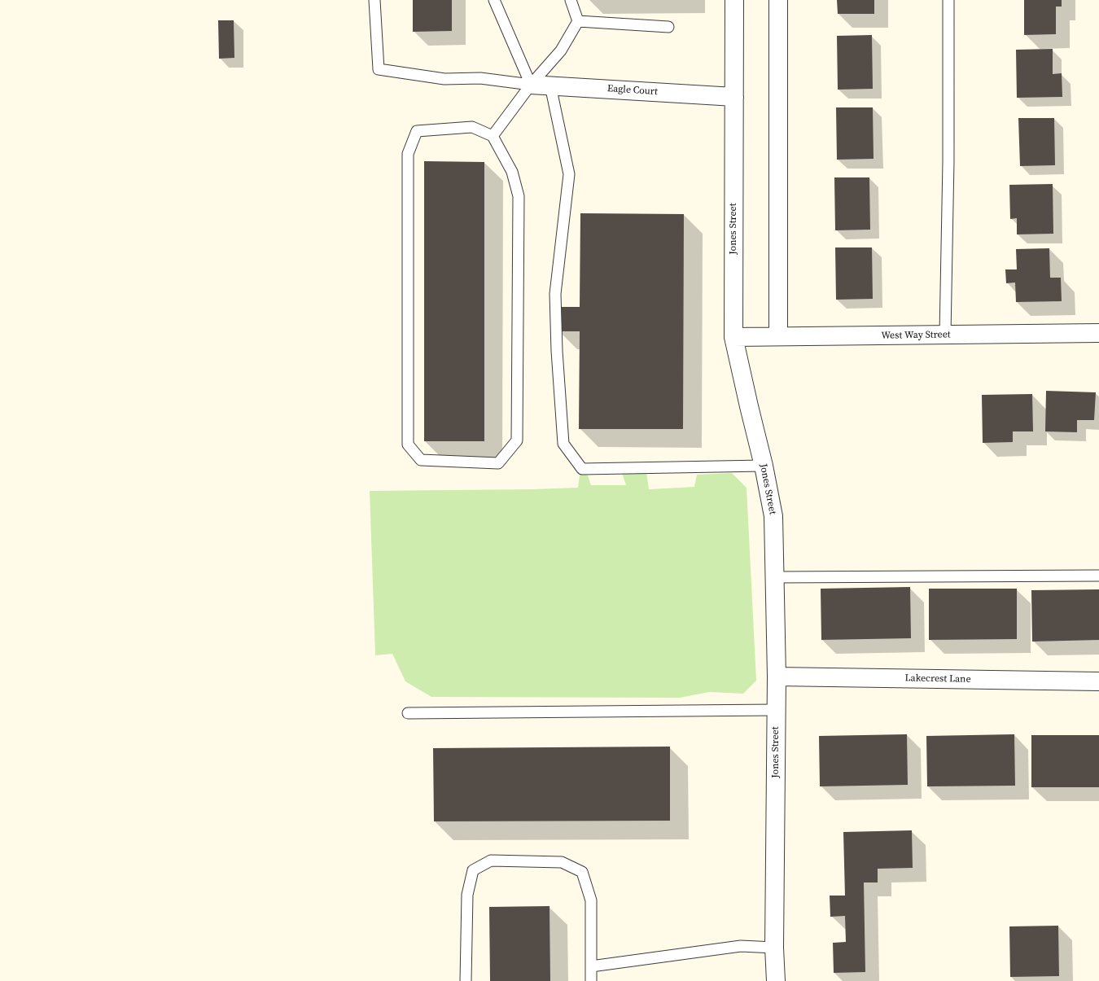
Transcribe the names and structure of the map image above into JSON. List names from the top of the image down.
{
  "streets": {
    "street": [
      "Eagle Court",
      "Jones Street",
      "West Way Street",
      "Lakecrest Lane"
    ]
  },
  "crossings": [
    ["Eagle Court", "Jones Street"],
    ["Jones Street", "West Way Street"],
    ["Jones Street", "Lakecrest Lane"]
  ]
}
